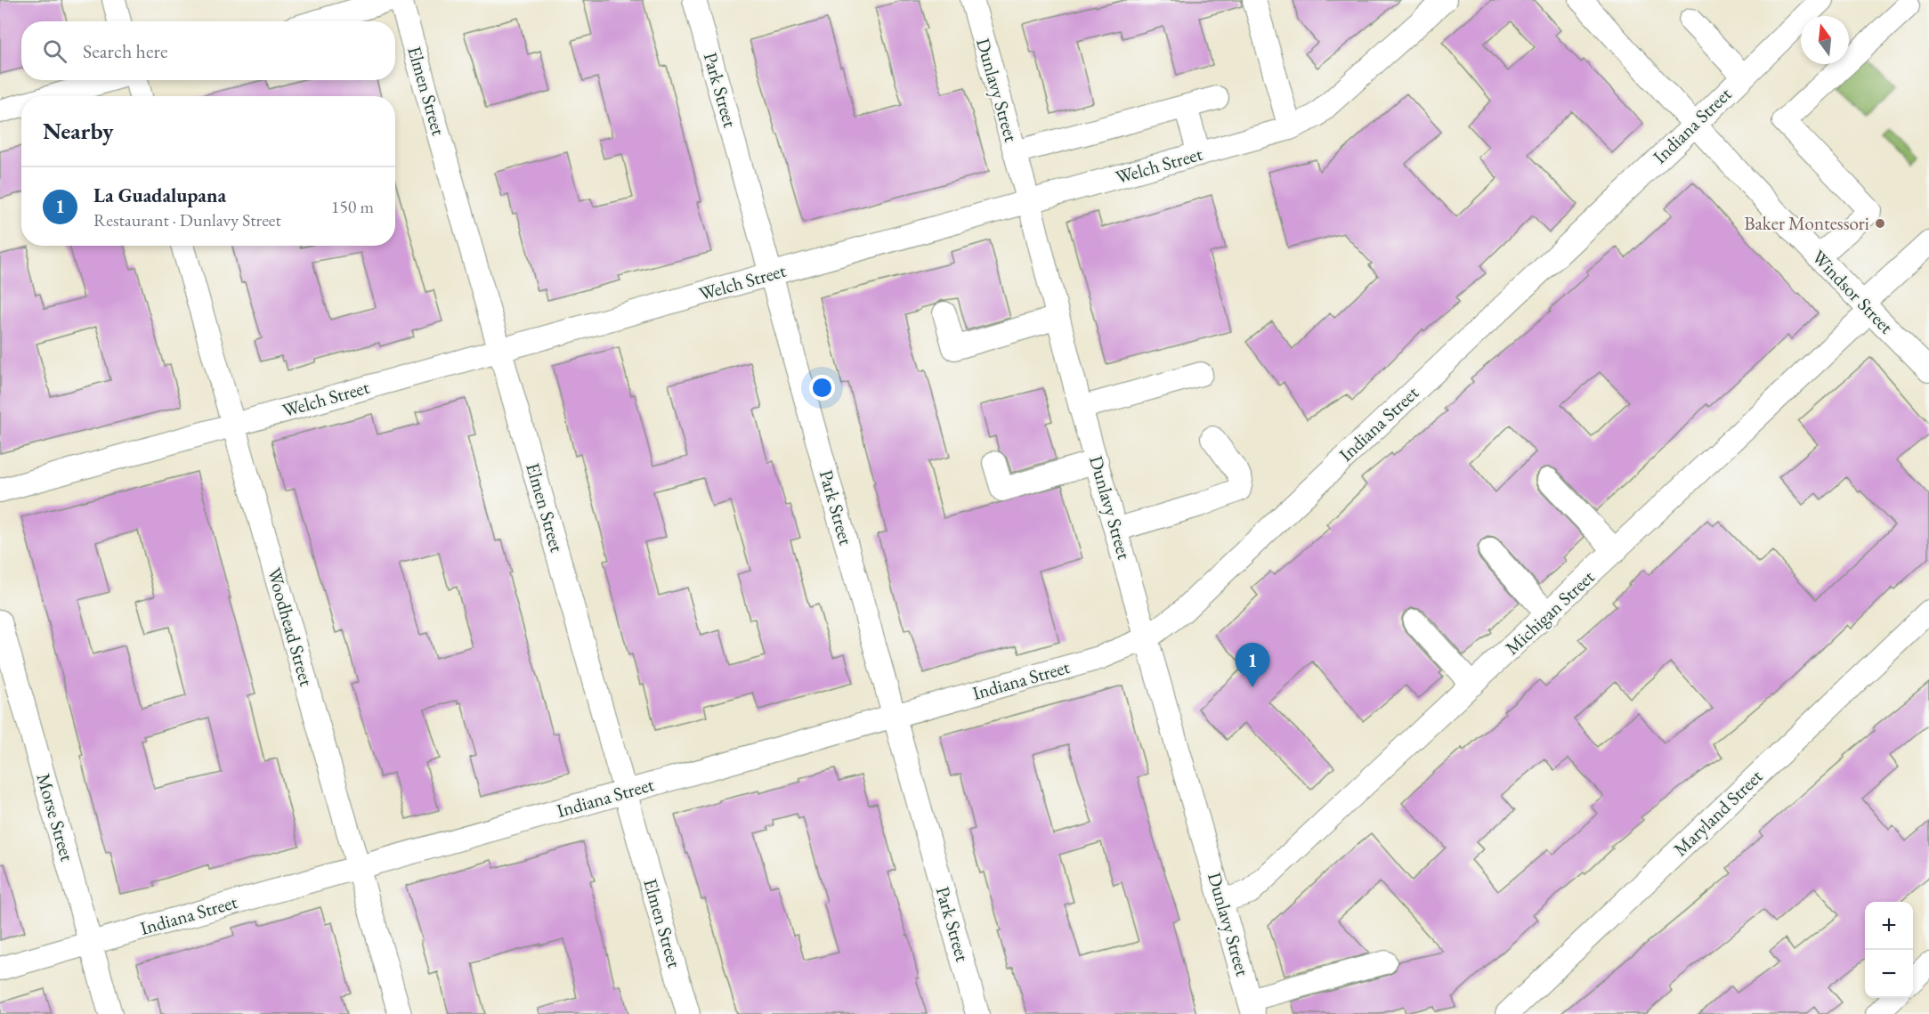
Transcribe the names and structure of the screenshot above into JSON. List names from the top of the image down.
{
  "streets": {
    "street": [
      "Park Street",
      "Dunlavy Street",
      "Elmen Street",
      "Indiana Street",
      "Welch Street",
      "Windsor Street",
      "Michigan Street",
      "Woodhead Street",
      "Maryland Street",
      "Morse Street"
    ]
  },
  "crossings": [
    ["Park Street", "Indiana Street"],
    ["Park Street", "Welch Street"],
    ["Dunlavy Street", "Indiana Street"],
    ["Dunlavy Street", "Welch Street"],
    ["Dunlavy Street", "Michigan Street"],
    ["Elmen Street", "Indiana Street"],
    ["Elmen Street", "Welch Street"],
    ["Indiana Street", "Windsor Street"],
    ["Indiana Street", "Woodhead Street"],
    ["Indiana Street", "Morse Street"],
    ["Welch Street", "Woodhead Street"],
    ["Windsor Street", "Michigan Street"]
  ],
  "places": ["Baker Montessori"],
  "north": "top",
  "page": {
    "search": "Search here",
    "heading": "Nearby",
    "list": [
      {
        "mark": "1",
        "name": "La Guadalupana",
        "note": "Restaurant · Dunlavy Street",
        "value": "150 m"
      }
    ],
    "pins": "1",
    "map_buttons": ["+", "−"]
  }
}
